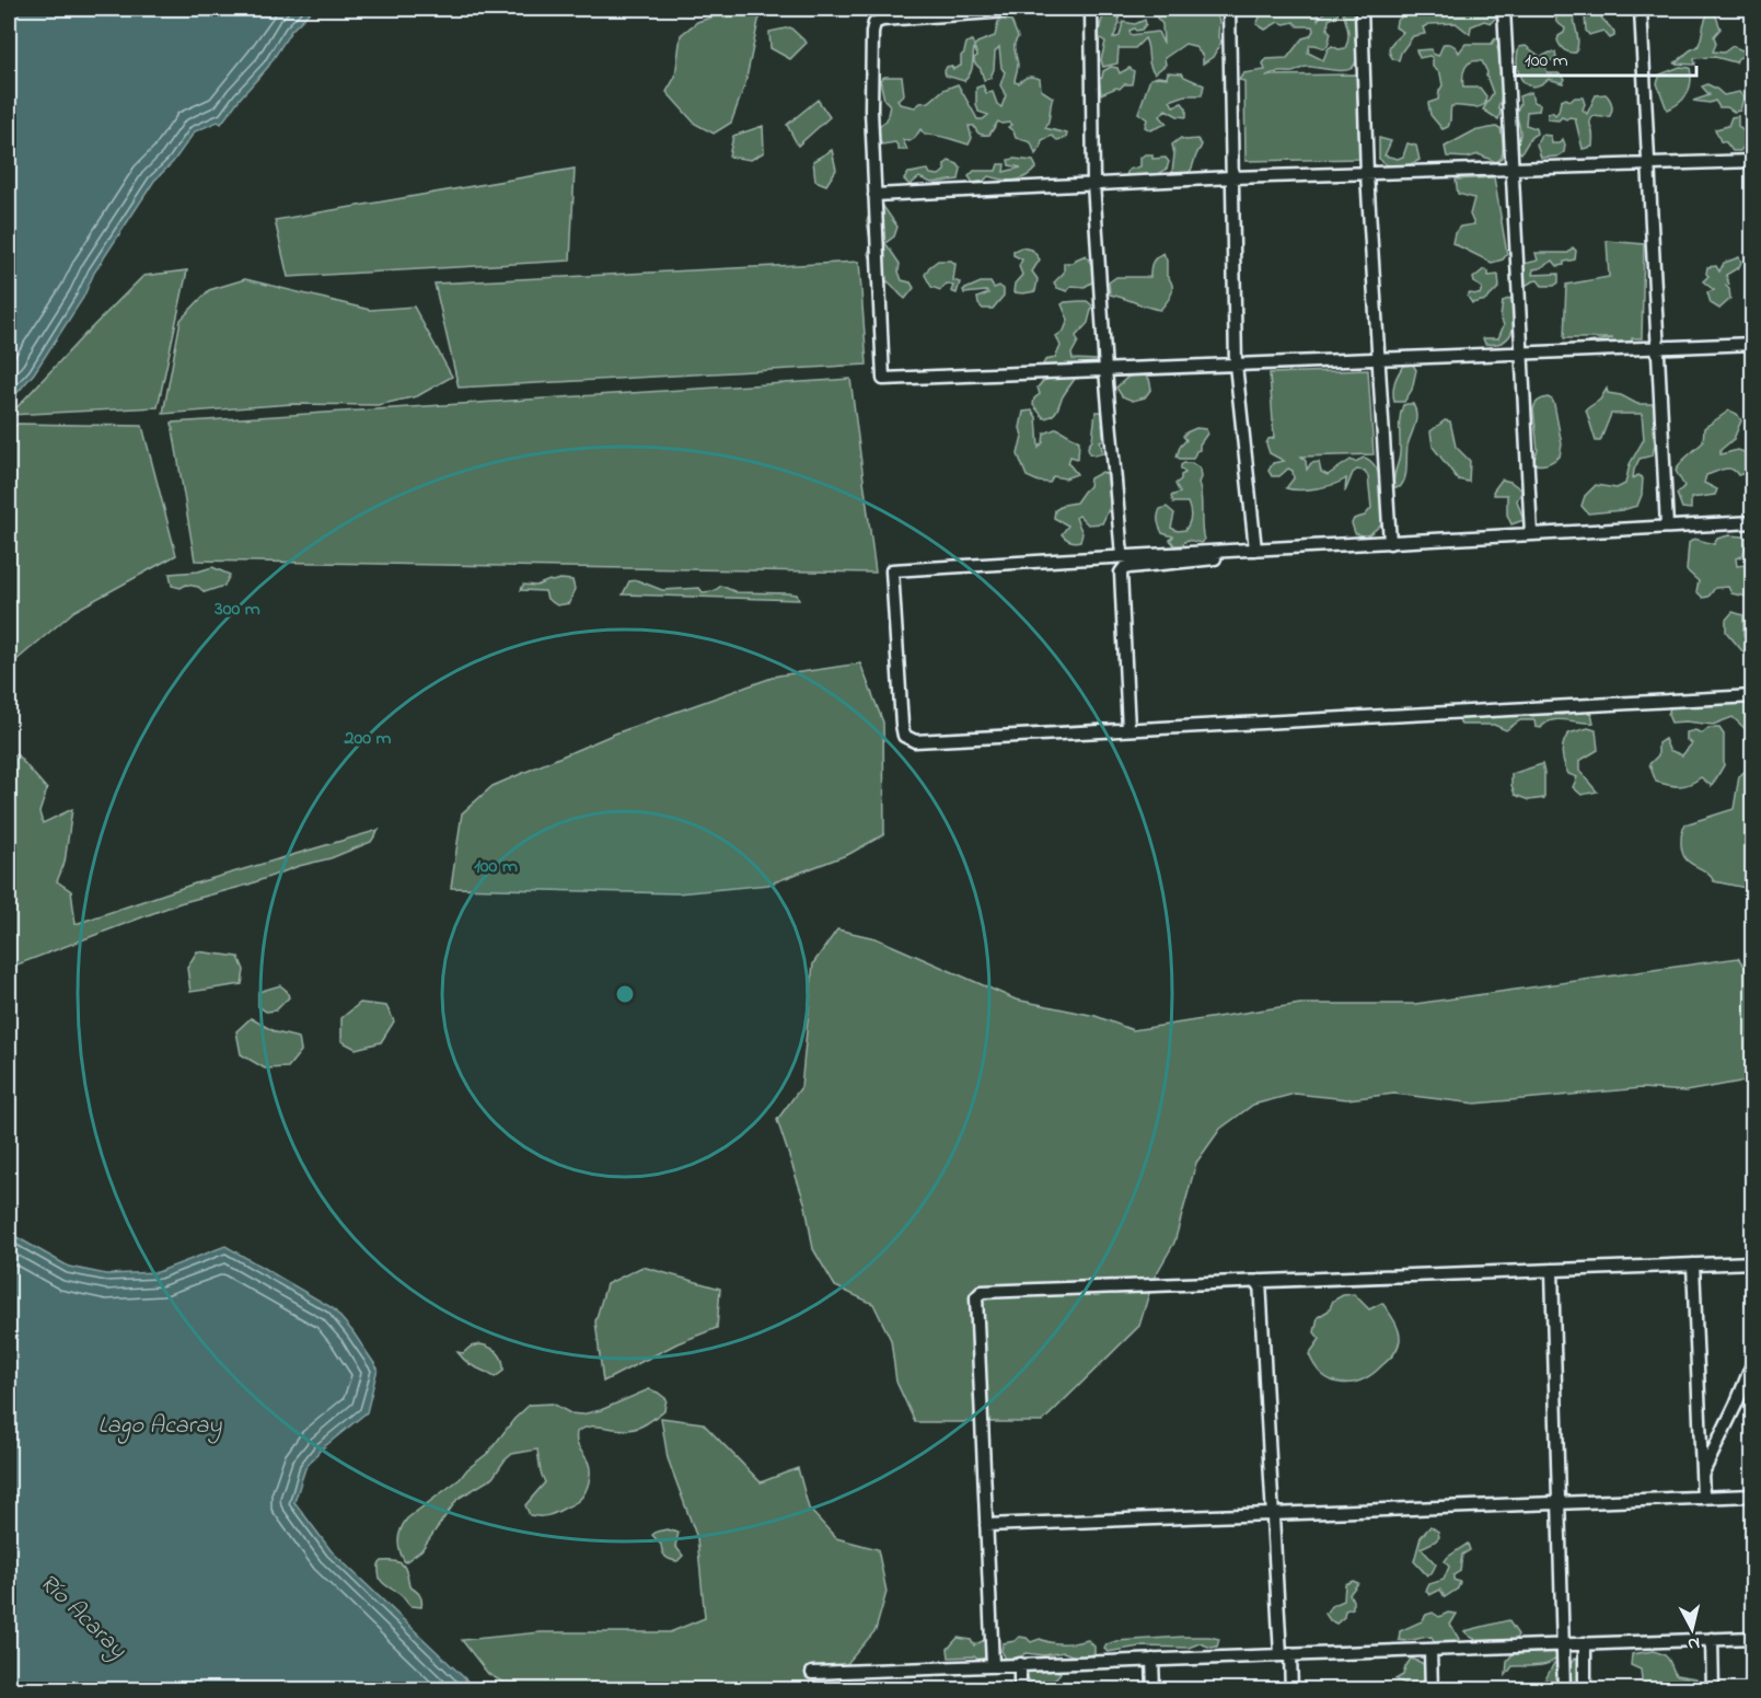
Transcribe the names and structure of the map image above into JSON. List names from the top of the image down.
{
  "water": ["Lago Acaray", "Río Acaray"],
  "scale_bar": "100 m",
  "north": "bottom",
  "rings": ["300 m", "200 m", "100 m"]
}
